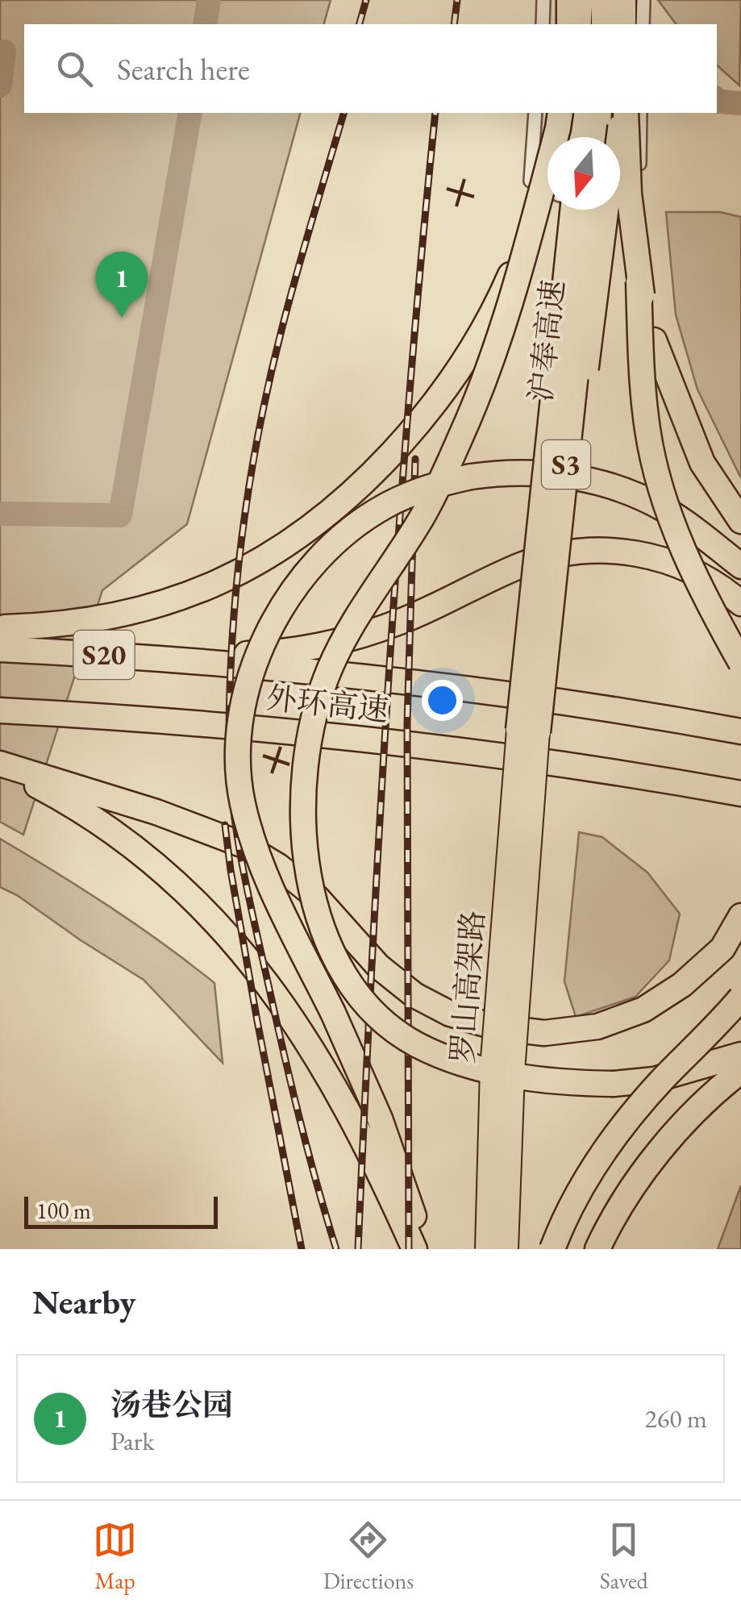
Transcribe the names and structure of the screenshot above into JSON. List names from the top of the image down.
{
  "streets": {
    "highway": [
      "沪奉高速",
      "S3",
      "S20",
      "外环高速",
      "罗山高架路"
    ]
  },
  "crossings": [
    ["沪奉高速", "罗山高架路"]
  ],
  "scale_bar": "100 m",
  "north": "bottom",
  "page": {
    "search": "Search here",
    "pins": "1",
    "scale": "100 m",
    "heading": "Nearby",
    "list": [
      {
        "mark": "1",
        "name": "汤巷公园",
        "note": "Park",
        "value": "260 m"
      }
    ],
    "nav": ["Map", "Directions", "Saved"]
  }
}
